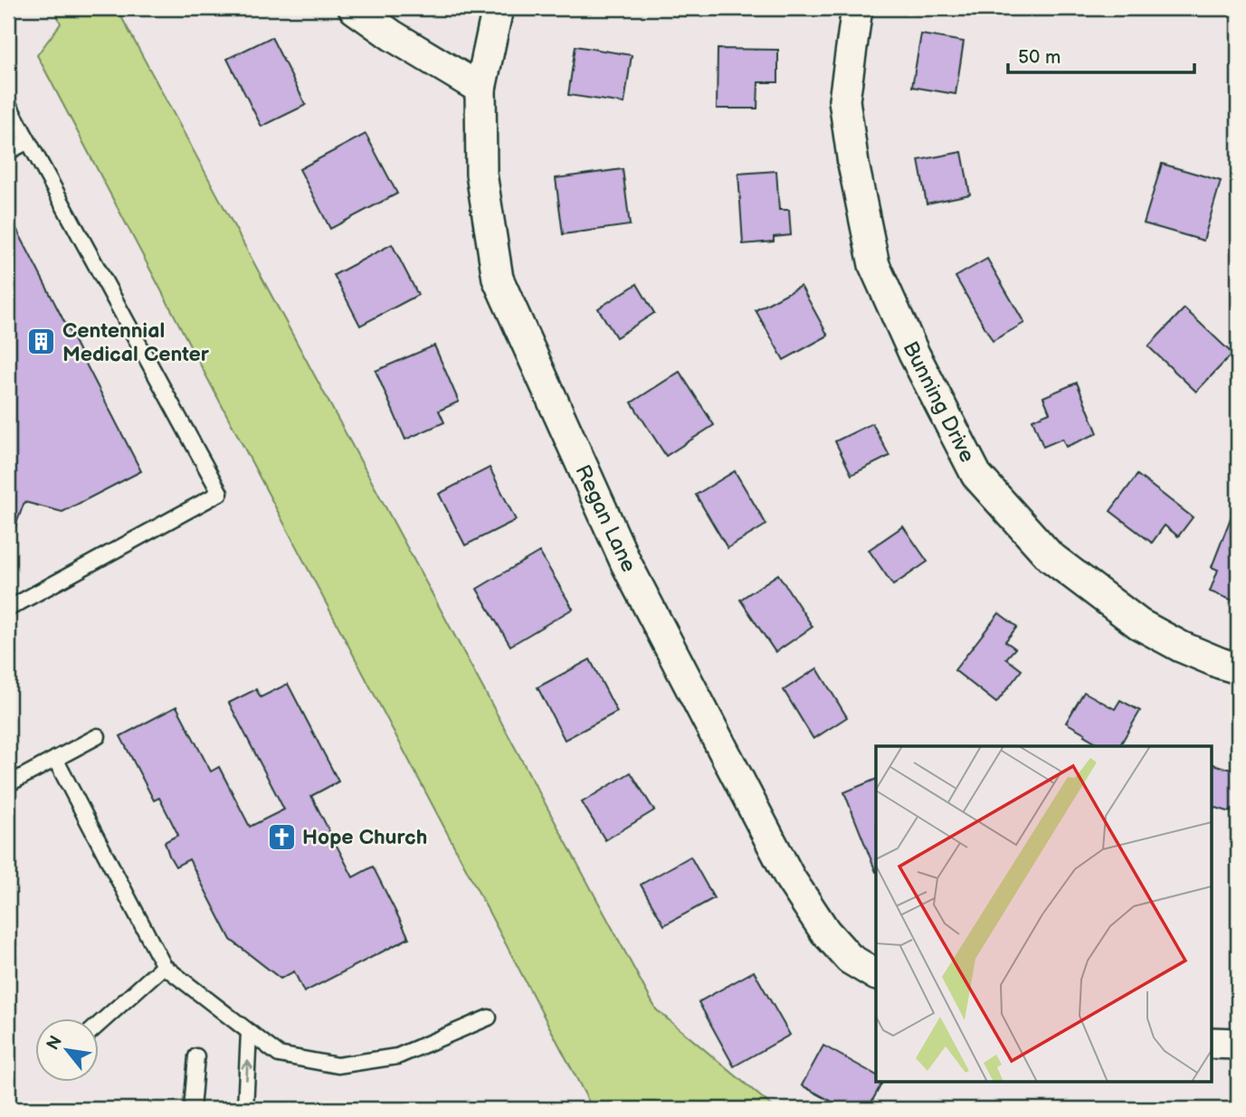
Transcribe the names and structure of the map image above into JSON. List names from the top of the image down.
{
  "streets": {
    "street": ["Bunning Drive", "Regan Lane"]
  },
  "places": {
    "building": ["Centennial Medical Center"],
    "church": ["Hope Church"]
  },
  "scale_bar": "50 m",
  "north": "top left"
}
